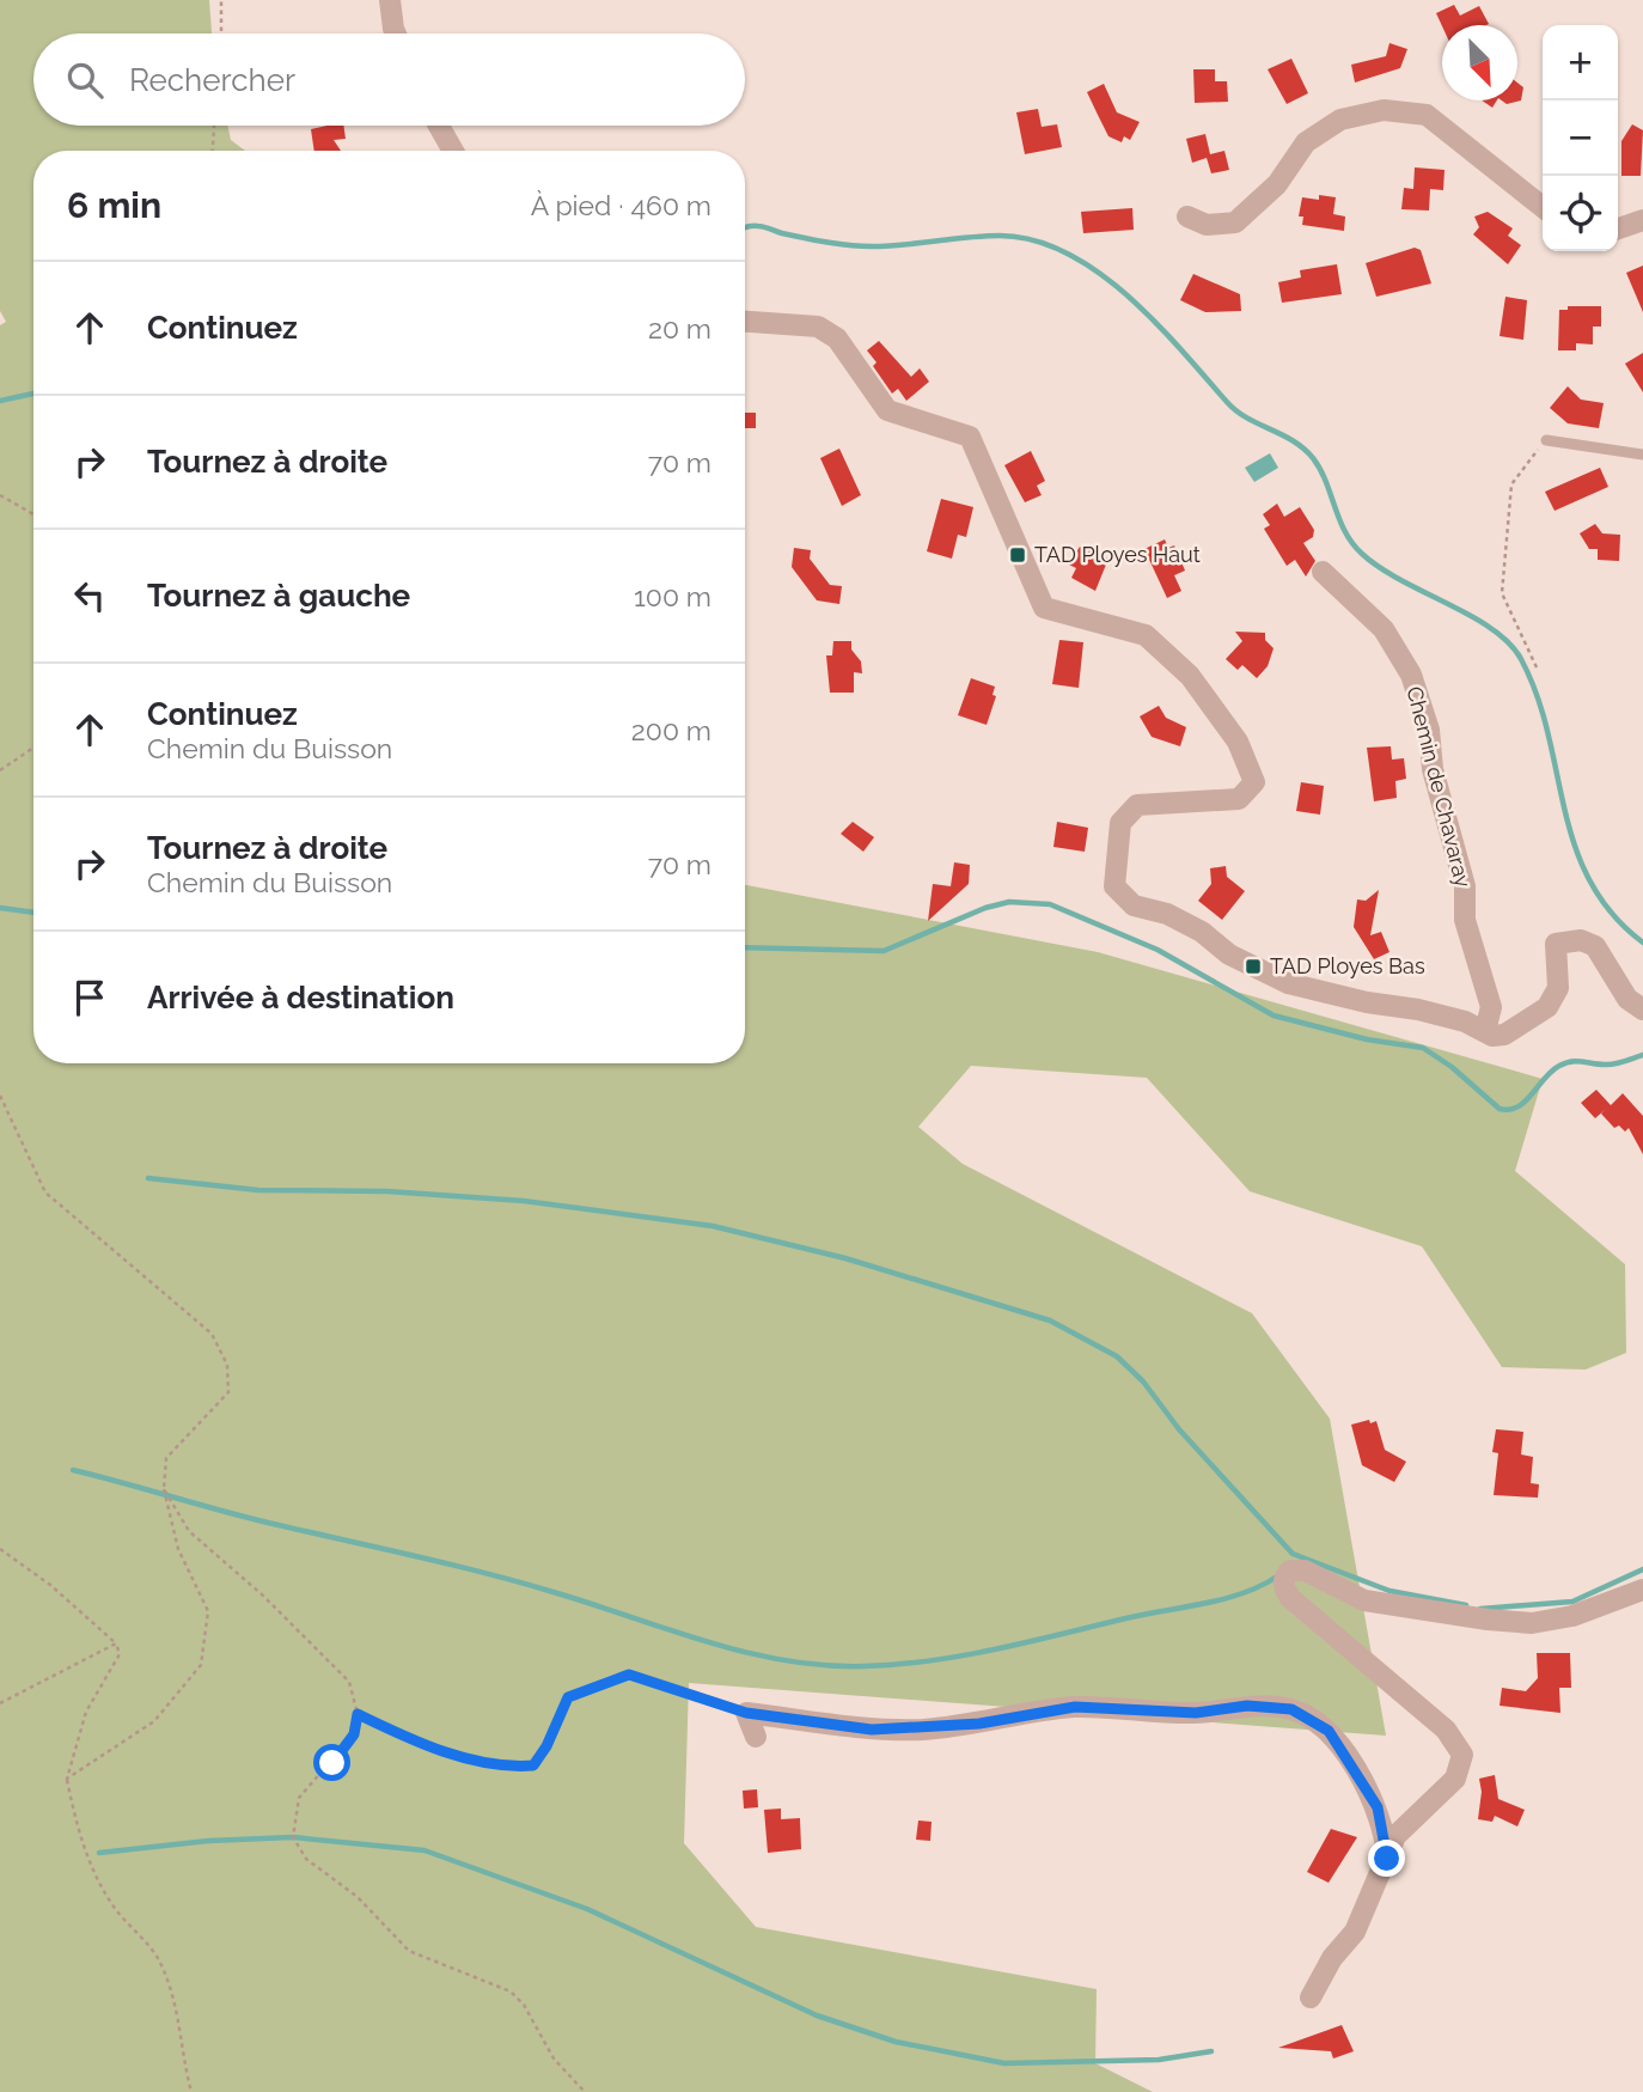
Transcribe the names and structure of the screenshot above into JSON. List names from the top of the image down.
{
  "streets": {
    "street": ["Chemin de Chavaray"]
  },
  "places": {
    "transit": ["TAD Ployes Haut", "TAD Ployes Bas"]
  },
  "north": "bottom right",
  "page": {
    "map_buttons": ["+", "−"],
    "search": "Rechercher",
    "heading": ["6 min", "À pied · 460 m"],
    "list": [
      ["Continuez", "20 m"],
      ["Tournez à droite", "70 m"],
      ["Tournez à gauche", "100 m"],
      ["Continuez", "Chemin du Buisson", "200 m"],
      ["Tournez à droite", "Chemin du Buisson", "70 m"],
      "Arrivée à destination"
    ]
  }
}
